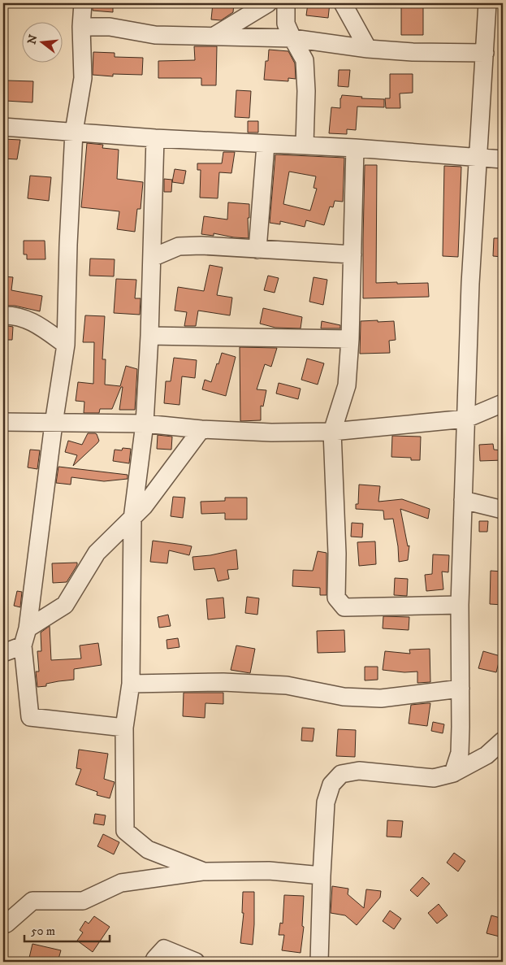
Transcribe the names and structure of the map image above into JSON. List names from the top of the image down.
{
  "scale_bar": "50 m",
  "north": "left"
}
